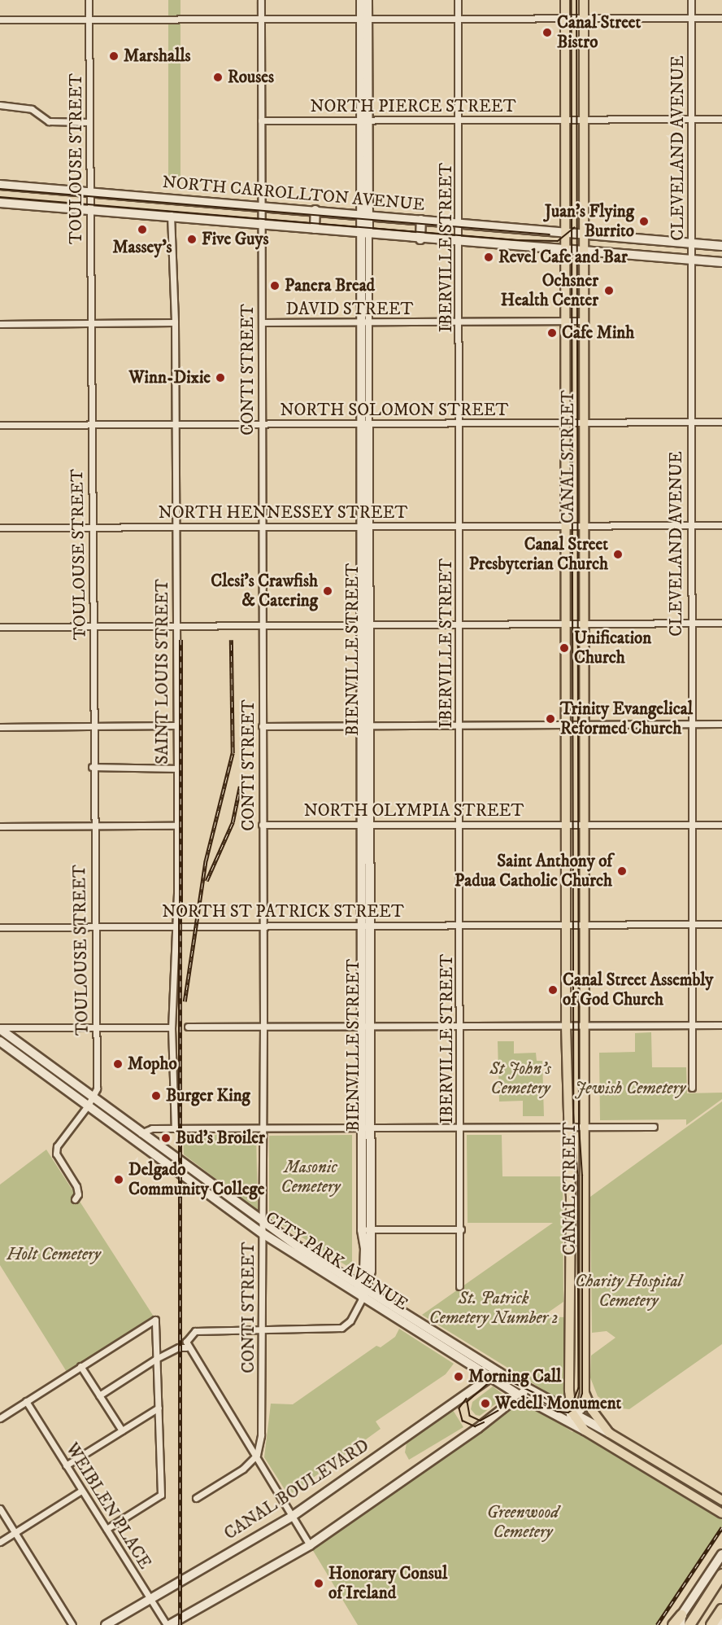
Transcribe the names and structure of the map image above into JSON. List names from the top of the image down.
{
  "streets": {
    "main road": [
      "NORTH CARROLLTON AVENUE",
      "CANAL STREET",
      "BIENVILLE STREET",
      "CITY PARK AVENUE",
      "CANAL BOULEVARD"
    ],
    "street": [
      "NORTH PIERCE STREET",
      "CLEVELAND AVENUE",
      "TOULOUSE STREET",
      "IBERVILLE STREET",
      "DAVID STREET",
      "CONTI STREET",
      "NORTH SOLOMON STREET",
      "NORTH HENNESSEY STREET",
      "SAINT LOUIS STREET",
      "NORTH OLYMPIA STREET",
      "NORTH ST PATRICK STREET",
      "WEIBLEN PLACE"
    ]
  },
  "crossings": [
    ["NORTH PIERCE STREET", "CLEVELAND AVENUE"],
    ["NORTH PIERCE STREET", "IBERVILLE STREET"],
    ["NORTH PIERCE STREET", "CONTI STREET"],
    ["NORTH PIERCE STREET", "CANAL STREET"],
    ["NORTH PIERCE STREET", "BIENVILLE STREET"],
    ["CLEVELAND AVENUE", "NORTH CARROLLTON AVENUE"],
    ["CLEVELAND AVENUE", "NORTH SOLOMON STREET"],
    ["CLEVELAND AVENUE", "NORTH HENNESSEY STREET"],
    ["CLEVELAND AVENUE", "NORTH OLYMPIA STREET"],
    ["CLEVELAND AVENUE", "NORTH ST PATRICK STREET"],
    ["TOULOUSE STREET", "NORTH CARROLLTON AVENUE"],
    ["TOULOUSE STREET", "NORTH SOLOMON STREET"],
    ["TOULOUSE STREET", "NORTH HENNESSEY STREET"],
    ["TOULOUSE STREET", "NORTH ST PATRICK STREET"],
    ["TOULOUSE STREET", "CITY PARK AVENUE"],
    ["NORTH CARROLLTON AVENUE", "IBERVILLE STREET"],
    ["NORTH CARROLLTON AVENUE", "CONTI STREET"],
    ["NORTH CARROLLTON AVENUE", "CANAL STREET"],
    ["NORTH CARROLLTON AVENUE", "BIENVILLE STREET"],
    ["NORTH CARROLLTON AVENUE", "SAINT LOUIS STREET"],
    ["IBERVILLE STREET", "DAVID STREET"],
    ["IBERVILLE STREET", "NORTH SOLOMON STREET"],
    ["IBERVILLE STREET", "NORTH HENNESSEY STREET"],
    ["IBERVILLE STREET", "NORTH OLYMPIA STREET"],
    ["IBERVILLE STREET", "NORTH ST PATRICK STREET"],
    ["DAVID STREET", "CONTI STREET"],
    ["DAVID STREET", "CANAL STREET"],
    ["DAVID STREET", "BIENVILLE STREET"],
    ["CONTI STREET", "NORTH SOLOMON STREET"],
    ["CONTI STREET", "NORTH HENNESSEY STREET"],
    ["CONTI STREET", "BIENVILLE STREET"],
    ["CONTI STREET", "NORTH OLYMPIA STREET"],
    ["CONTI STREET", "NORTH ST PATRICK STREET"],
    ["CONTI STREET", "CITY PARK AVENUE"],
    ["NORTH SOLOMON STREET", "CANAL STREET"],
    ["NORTH SOLOMON STREET", "BIENVILLE STREET"],
    ["NORTH SOLOMON STREET", "SAINT LOUIS STREET"],
    ["CANAL STREET", "NORTH HENNESSEY STREET"],
    ["CANAL STREET", "NORTH OLYMPIA STREET"],
    ["CANAL STREET", "NORTH ST PATRICK STREET"],
    ["CANAL STREET", "CITY PARK AVENUE"],
    ["NORTH HENNESSEY STREET", "BIENVILLE STREET"],
    ["NORTH HENNESSEY STREET", "SAINT LOUIS STREET"],
    ["BIENVILLE STREET", "NORTH OLYMPIA STREET"],
    ["BIENVILLE STREET", "NORTH ST PATRICK STREET"],
    ["BIENVILLE STREET", "CITY PARK AVENUE"],
    ["SAINT LOUIS STREET", "NORTH ST PATRICK STREET"],
    ["CITY PARK AVENUE", "CANAL BOULEVARD"],
    ["CANAL BOULEVARD", "WEIBLEN PLACE"]
  ],
  "parks": [
    "St John's Cemetery",
    "Jewish Cemetery",
    "Masonic Cemetery",
    "Holt Cemetery",
    "Charity Hospital Cemetery",
    "St. Patrick Cemetery Number 2",
    "Greenwood Cemetery"
  ],
  "places": [
    "Canal Street Bistro",
    "Marshalls",
    "Rouses",
    "Juan's Flying Burrito",
    "Massey's",
    "Five Guys",
    "Revel Cafe and Bar",
    "Panera Bread",
    "Ochsner Health Center",
    "Cafe Minh",
    "Winn-Dixie",
    "Canal Street Presbyterian Church",
    "Clesi's Crawfish & Catering",
    "Unification Church",
    "Trinity Evangelical Reformed Church",
    "Saint Anthony of Padua Catholic Church",
    "Canal Street Assembly of God Church",
    "Mopho",
    "Burger King",
    "Bud's Broiler",
    "Delgado Community College",
    "Morning Call",
    "Wedell Monument",
    "Honorary Consul of Ireland"
  ]
}
